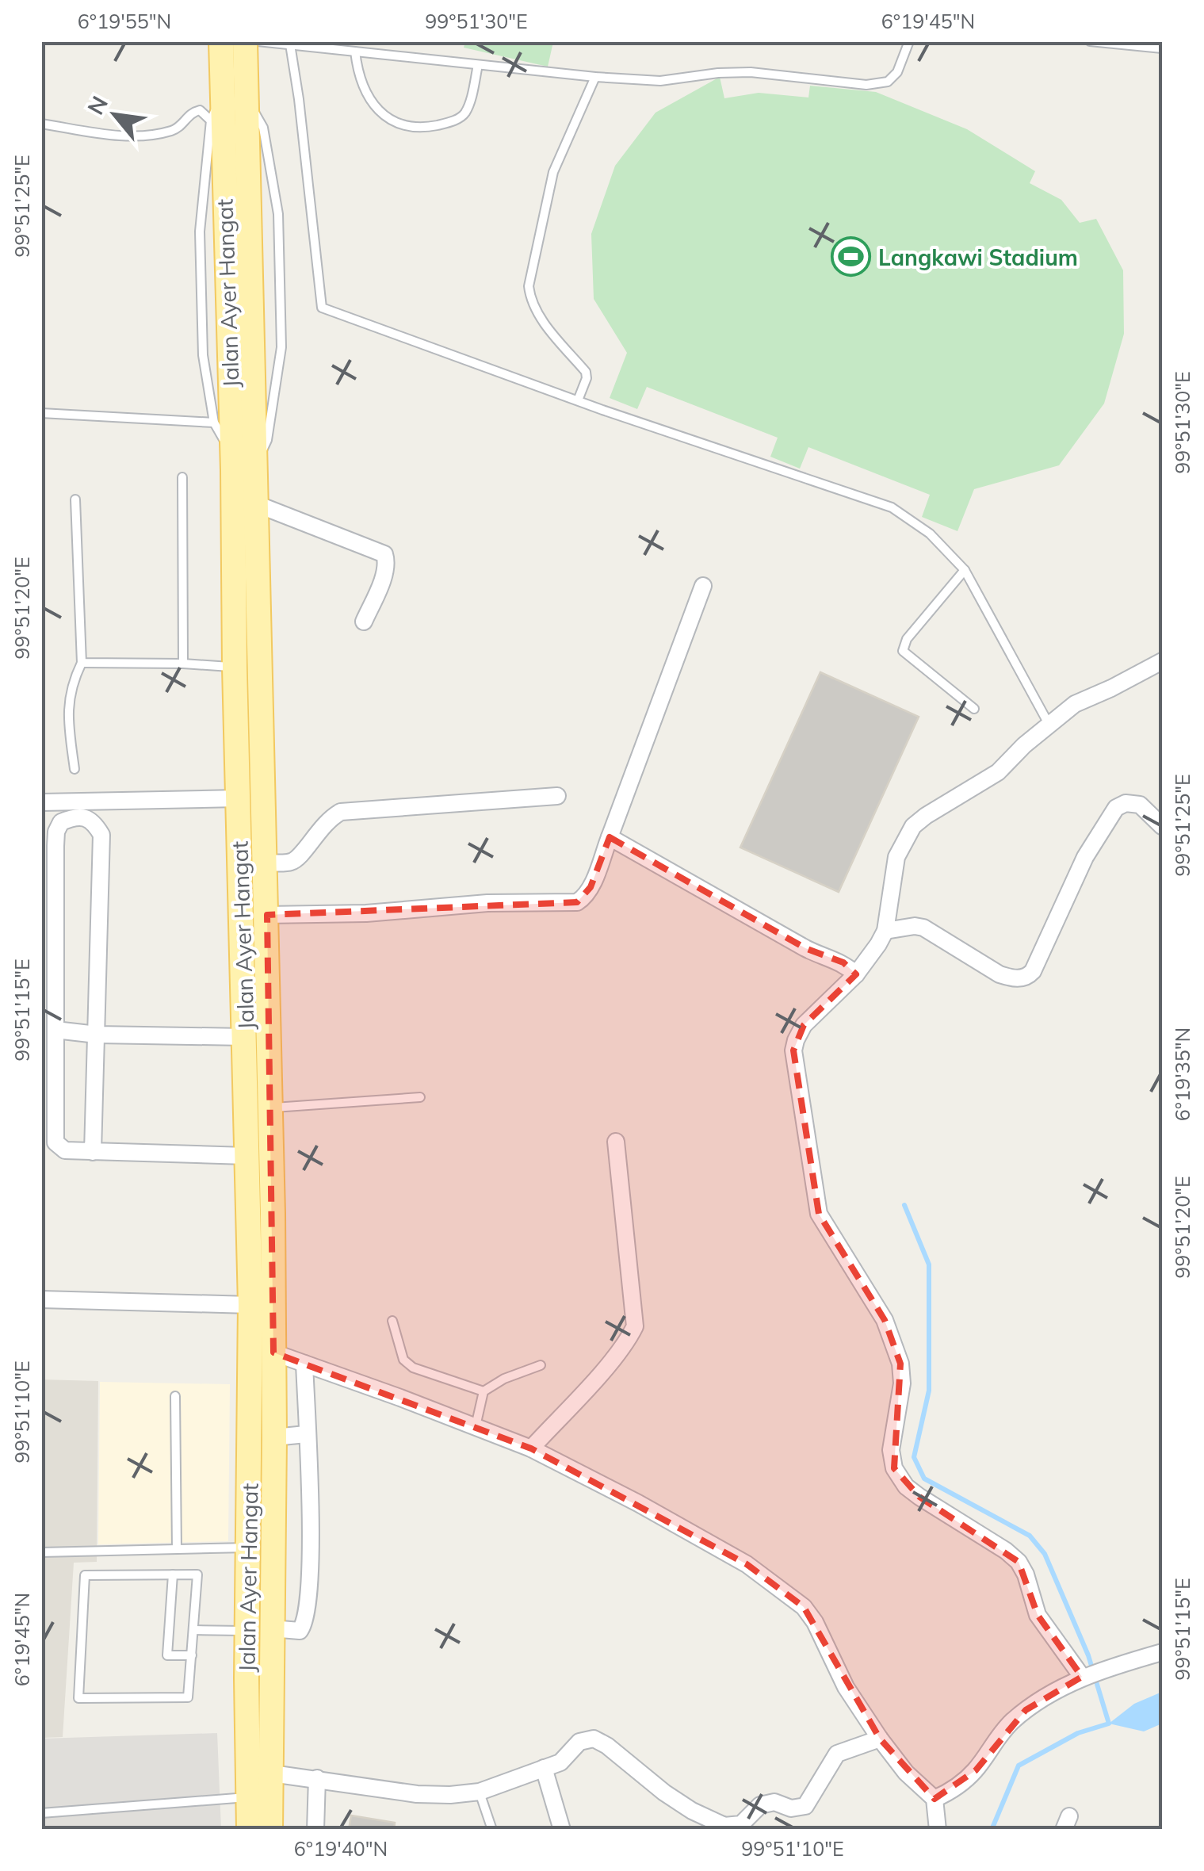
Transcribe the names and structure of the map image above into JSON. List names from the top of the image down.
{
  "streets": {
    "main road": ["Jalan Ayer Hangat"]
  },
  "places": {
    "sports": ["Langkawi Stadium"]
  },
  "north": "top left",
  "coordinates": [
    "6°19'55\"N",
    "99°51'30\"E",
    "6°19'45\"N",
    "99°51'25\"E",
    "99°51'20\"E",
    "99°51'15\"E",
    "6°19'35\"N",
    "99°51'10\"E",
    "6°19'40\"N"
  ]
}
